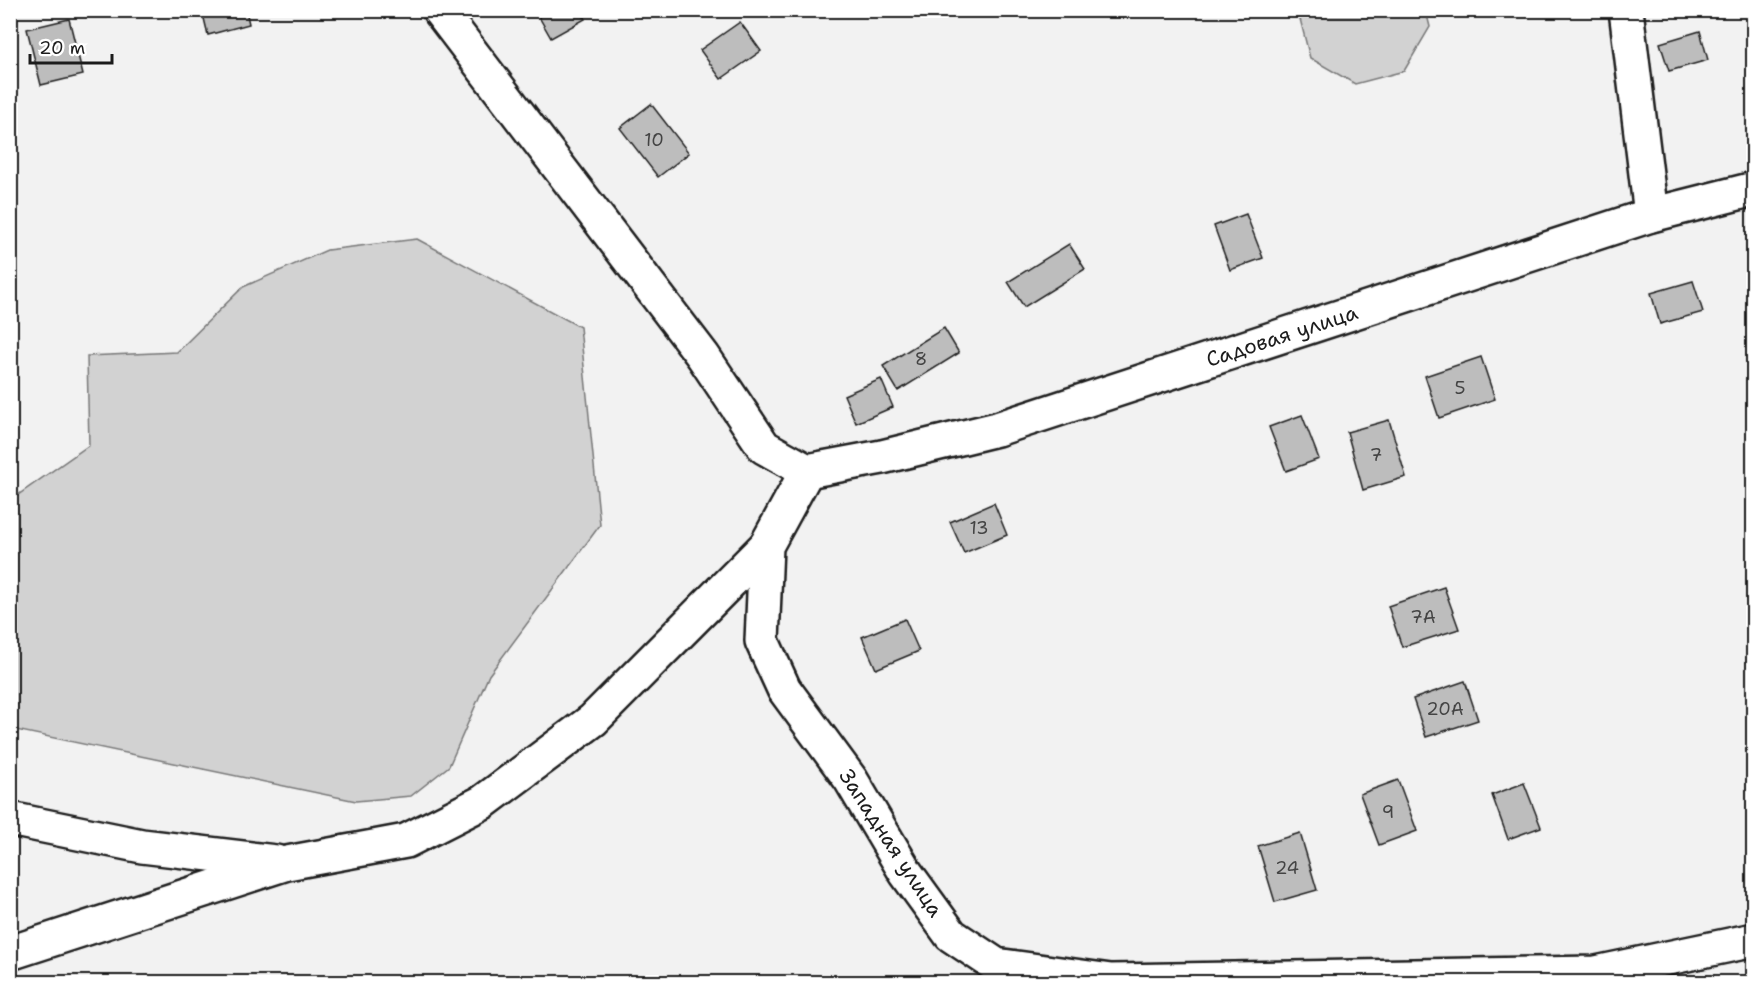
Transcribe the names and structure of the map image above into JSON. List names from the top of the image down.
{
  "streets": {
    "street": ["Садовая улица", "Западная улица"]
  },
  "crossings": [
    ["Садовая улица", "Западная улица"]
  ],
  "house_numbers": [
    "10",
    "8",
    "5",
    "7",
    "13",
    "7А",
    "20А",
    "9",
    "24"
  ],
  "scale_bar": "20 m"
}
